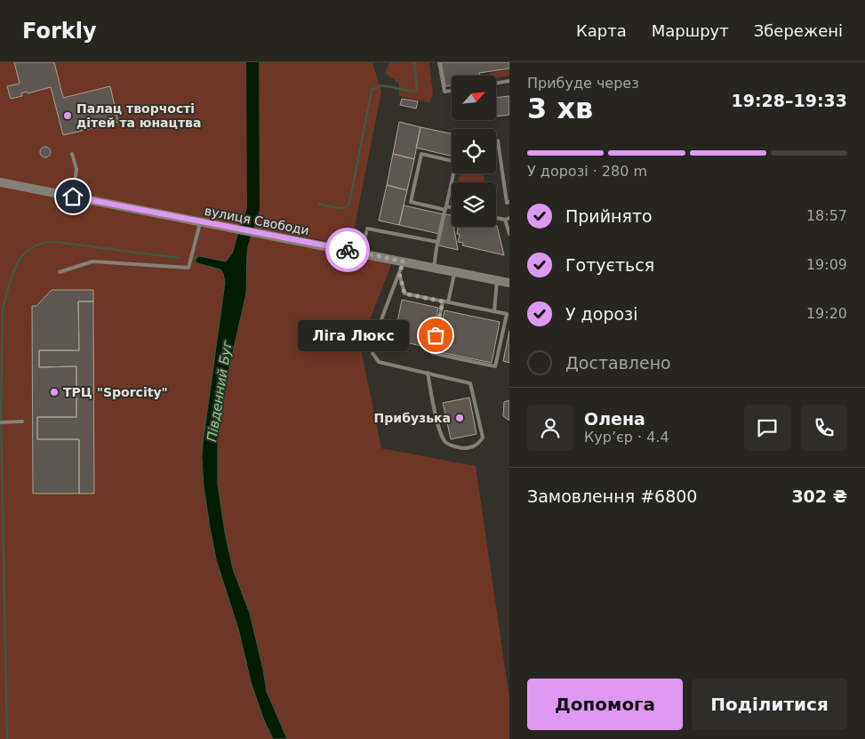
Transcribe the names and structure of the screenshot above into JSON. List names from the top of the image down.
{
  "streets": {
    "main road": ["вулиця Свободи"]
  },
  "water": ["Південний Буг"],
  "places": [
    "Палац творчості дітей та юнацтва",
    "Ліга Люкс",
    "ТРЦ \"Sporcity\"",
    "Прибузька"
  ],
  "north": "top right",
  "page": {
    "header": "Forkly",
    "nav": ["Карта", "Маршрут", "Збережені"],
    "heading": ["3 хв", "Прибуде через", "19:28–19:33"],
    "panel": [
      "Олена",
      "Кур’єр · 4.4",
      "Замовлення #6800",
      "302 ₴"
    ],
    "bar": "У дорозі · 280 m",
    "list": [
      ["Прийнято", "18:57"],
      ["Готується", "19:09"],
      ["У дорозі", "19:20"],
      "Доставлено"
    ],
    "bubble": "Ліга Люкс",
    "buttons": ["Допомога", "Поділитися"]
  }
}
